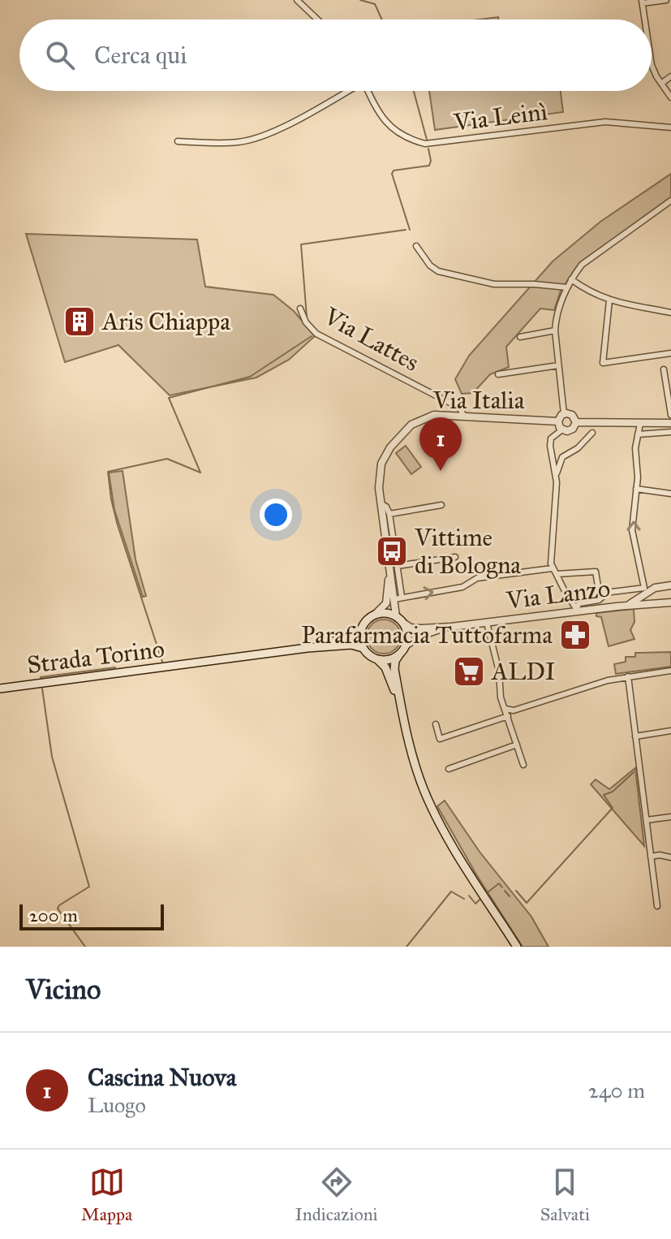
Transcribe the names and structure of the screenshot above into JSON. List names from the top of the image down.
{
  "streets": {
    "main road": ["Strada Torino"],
    "street": [
      "Via Leinì",
      "Via Lattes",
      "Via Italia",
      "Via Lanzo"
    ]
  },
  "crossings": [
    ["Via Lattes", "Via Italia"],
    ["Via Italia", "Via Lanzo"]
  ],
  "places": {
    "building": ["Aris Chiappa"],
    "bus stop": ["Vittime di Bologna"],
    "pharmacy": ["Parafarmacia Tuttofarma"],
    "supermarket": ["ALDI"]
  },
  "scale_bar": "200 m",
  "page": {
    "search": "Cerca qui",
    "pins": "1",
    "scale": "200 m",
    "heading": "Vicino",
    "list": [
      {
        "mark": "1",
        "name": "Cascina Nuova",
        "note": "Luogo",
        "value": "240 m"
      }
    ],
    "nav": ["Mappa", "Indicazioni", "Salvati"]
  }
}
